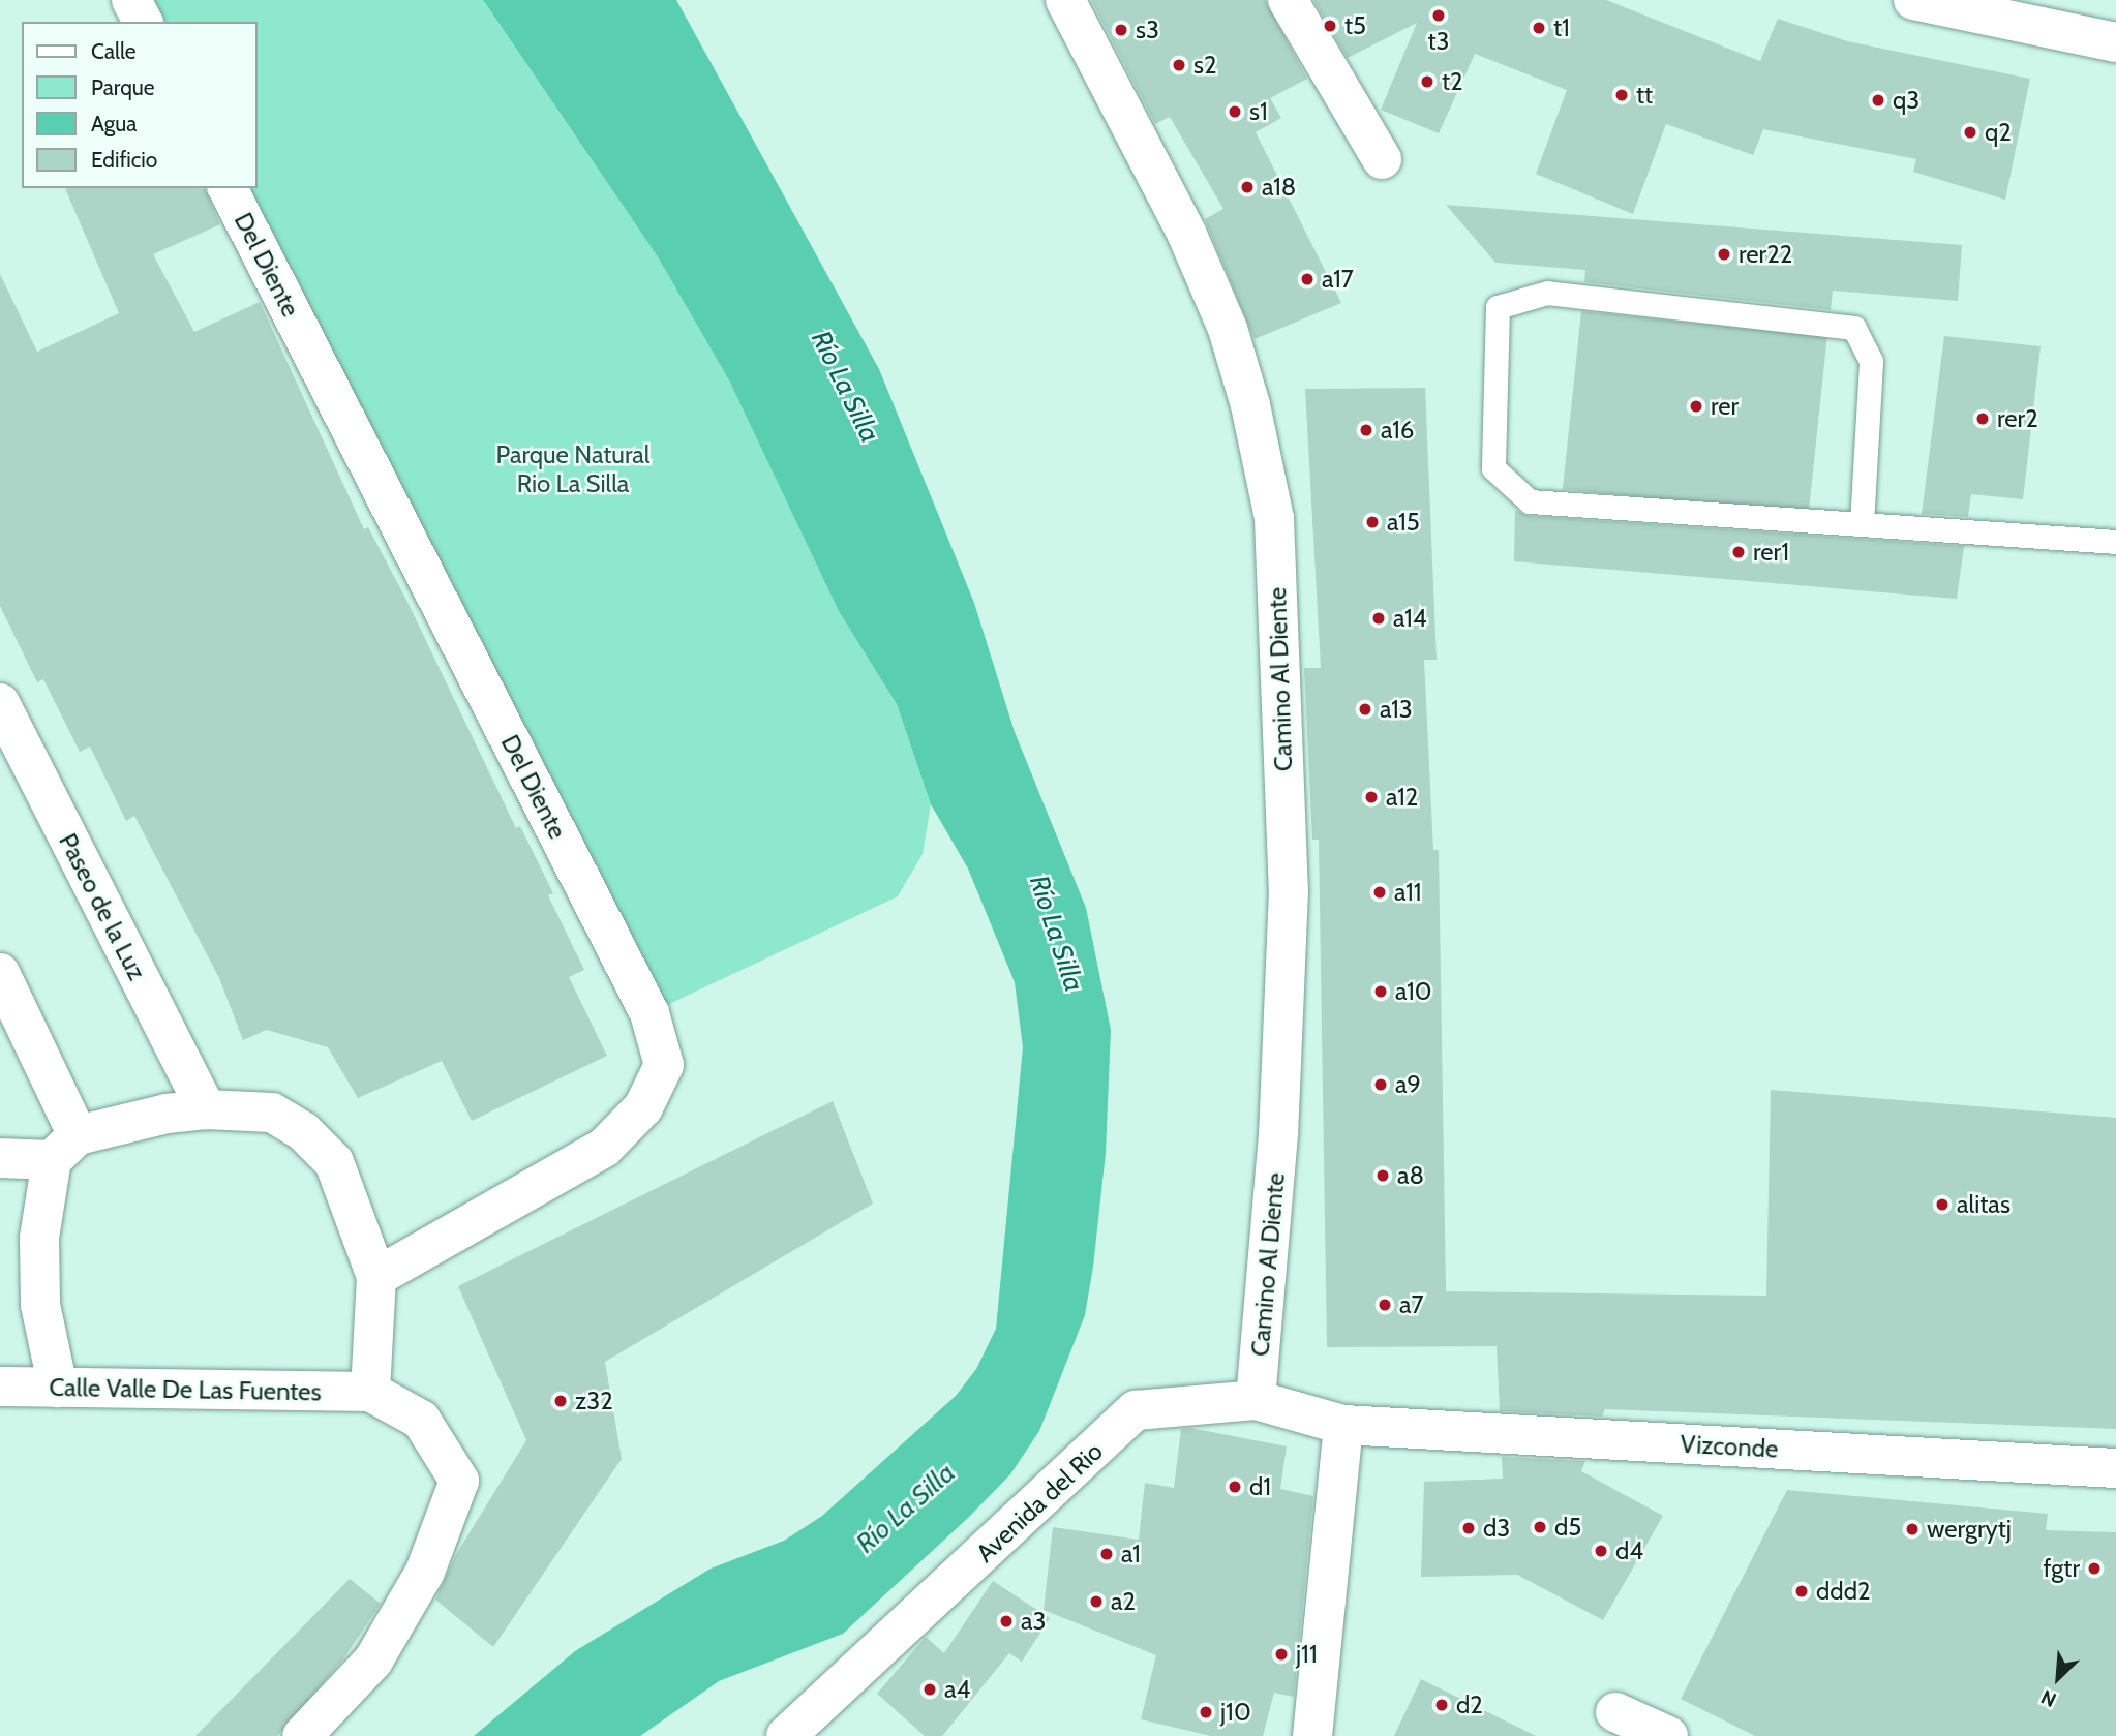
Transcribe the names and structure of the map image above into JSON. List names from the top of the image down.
{
  "streets": {
    "street": [
      "Del Diente",
      "Camino Al Diente",
      "Paseo de la Luz",
      "Calle Valle De Las Fuentes",
      "Vizconde",
      "Avenida del Rio"
    ]
  },
  "crossings": [
    ["Camino Al Diente", "Avenida del Rio"],
    ["Vizconde", "Avenida del Rio"]
  ],
  "water": ["Río La Silla"],
  "parks": ["Parque Natural Rio La Silla"],
  "places": [
    "t3",
    "t5",
    "t1",
    "s3",
    "s2",
    "t2",
    "tt",
    "q3",
    "s1",
    "q2",
    "a18",
    "rer22",
    "a17",
    "rer",
    "rer2",
    "a16",
    "a15",
    "rer1",
    "a14",
    "a13",
    "a12",
    "a11",
    "a10",
    "a9",
    "a8",
    "alitas",
    "a7",
    "z32",
    "d1",
    "d5",
    "d3",
    "wergrytj",
    "d4",
    "a1",
    "fgtr",
    "ddd2",
    "a2",
    "a3",
    "j11",
    "a4",
    "d2",
    "j10"
  ],
  "legend": [
    "Calle",
    "Parque",
    "Agua",
    "Edificio"
  ],
  "north": "bottom left"
}
